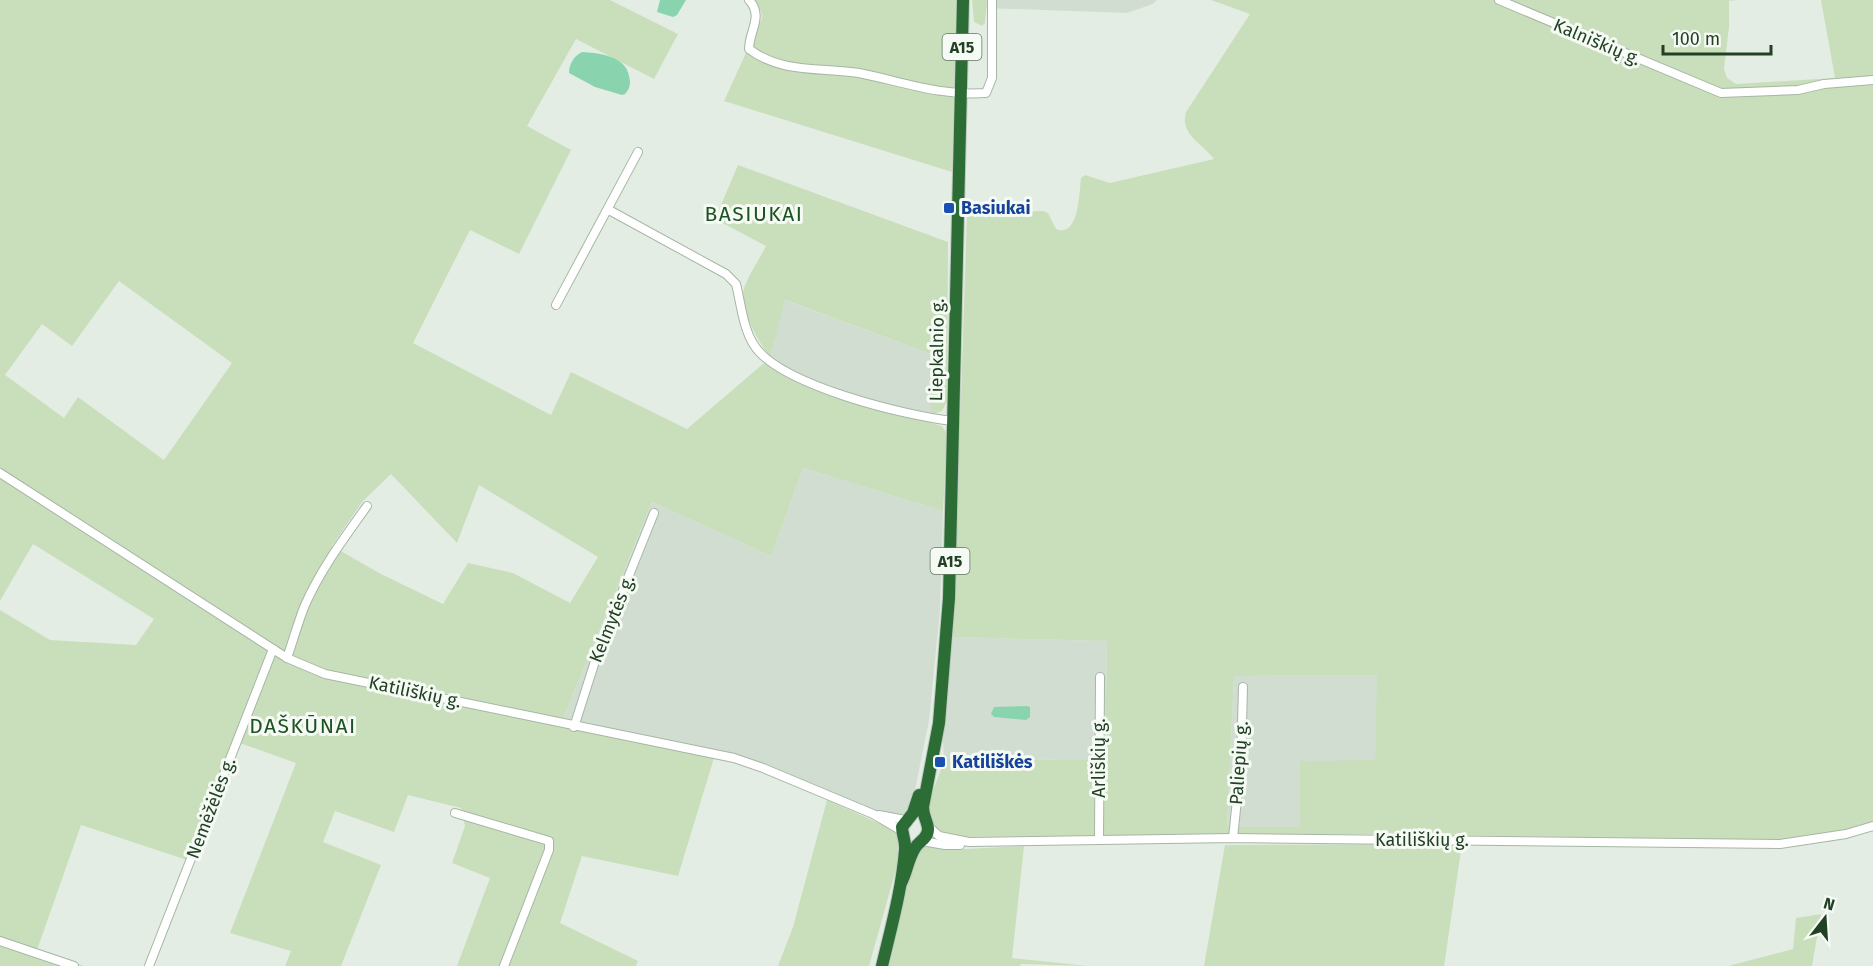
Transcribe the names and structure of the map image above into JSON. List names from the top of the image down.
{
  "streets": {
    "highway": ["A15", "Liepkalnio g."],
    "street": [
      "Kalniškių g.",
      "Kelmytės g.",
      "Katiliškių g.",
      "Arliškių g.",
      "Paliepių g.",
      "Nemėžėlės g."
    ]
  },
  "crossings": [
    ["Liepkalnio g.", "Katiliškių g."],
    ["Kelmytės g.", "Katiliškių g."],
    ["Katiliškių g.", "Arliškių g."],
    ["Katiliškių g.", "Paliepių g."],
    ["Katiliškių g.", "Nemėžėlės g."]
  ],
  "districts": ["BASIUKAI", "DAŠKŪNAI"],
  "places": {
    "transit": ["Basiukai", "Katiliškės"]
  },
  "scale_bar": "100 m",
  "north": "top"
}
